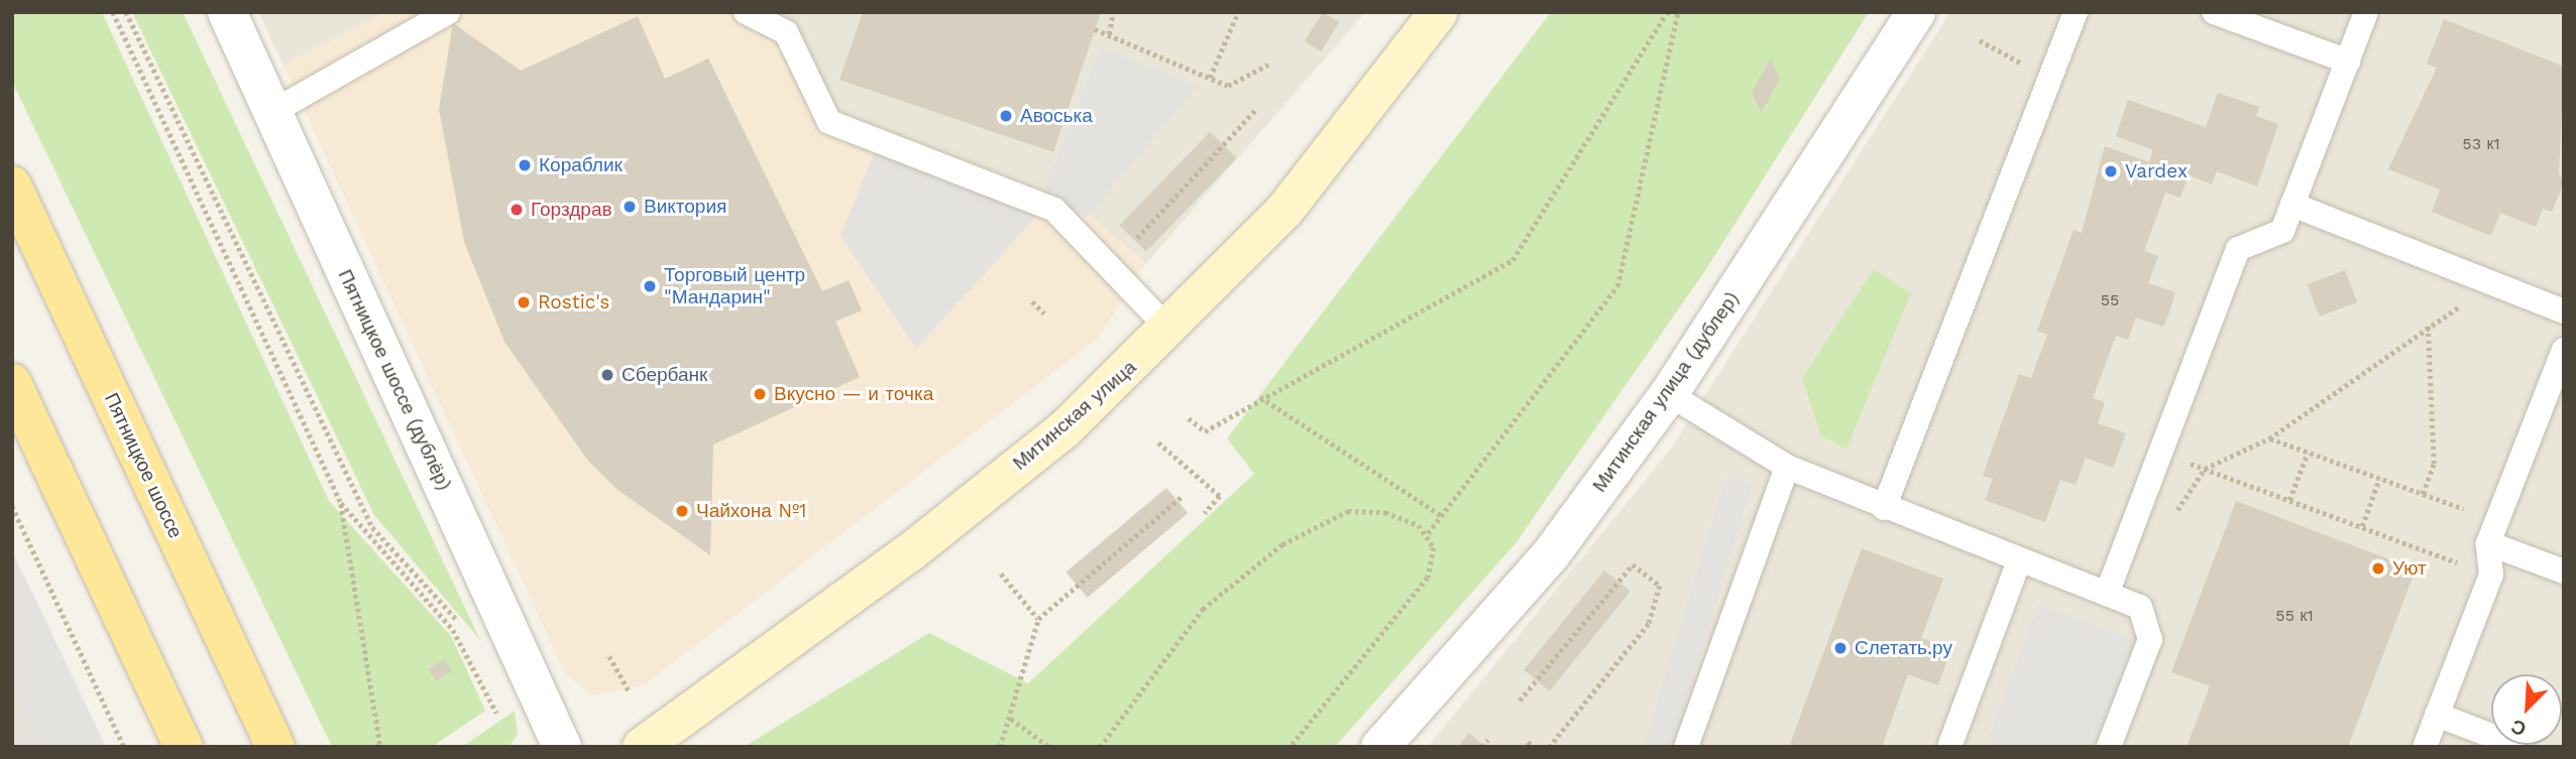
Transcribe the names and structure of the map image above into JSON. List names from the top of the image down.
{
  "streets": {
    "main road": ["Митинская улица", "Пятницкое шоссе"],
    "street": ["Пятницкое шоссе (дублёр)", "Митинская улица (дублер)"]
  },
  "places": [
    "Авоська",
    "Кораблик",
    "Vardex",
    "Виктория",
    "Горздрав",
    "Торговый центр \"Мандарин\"",
    "Rostic's",
    "Сбербанк",
    "Вкусно — и точка",
    "Чайхона №1",
    "Уют",
    "Слетать.ру"
  ],
  "house_numbers": ["53 к1", "55", "55 к1"],
  "north": "bottom left"
}
